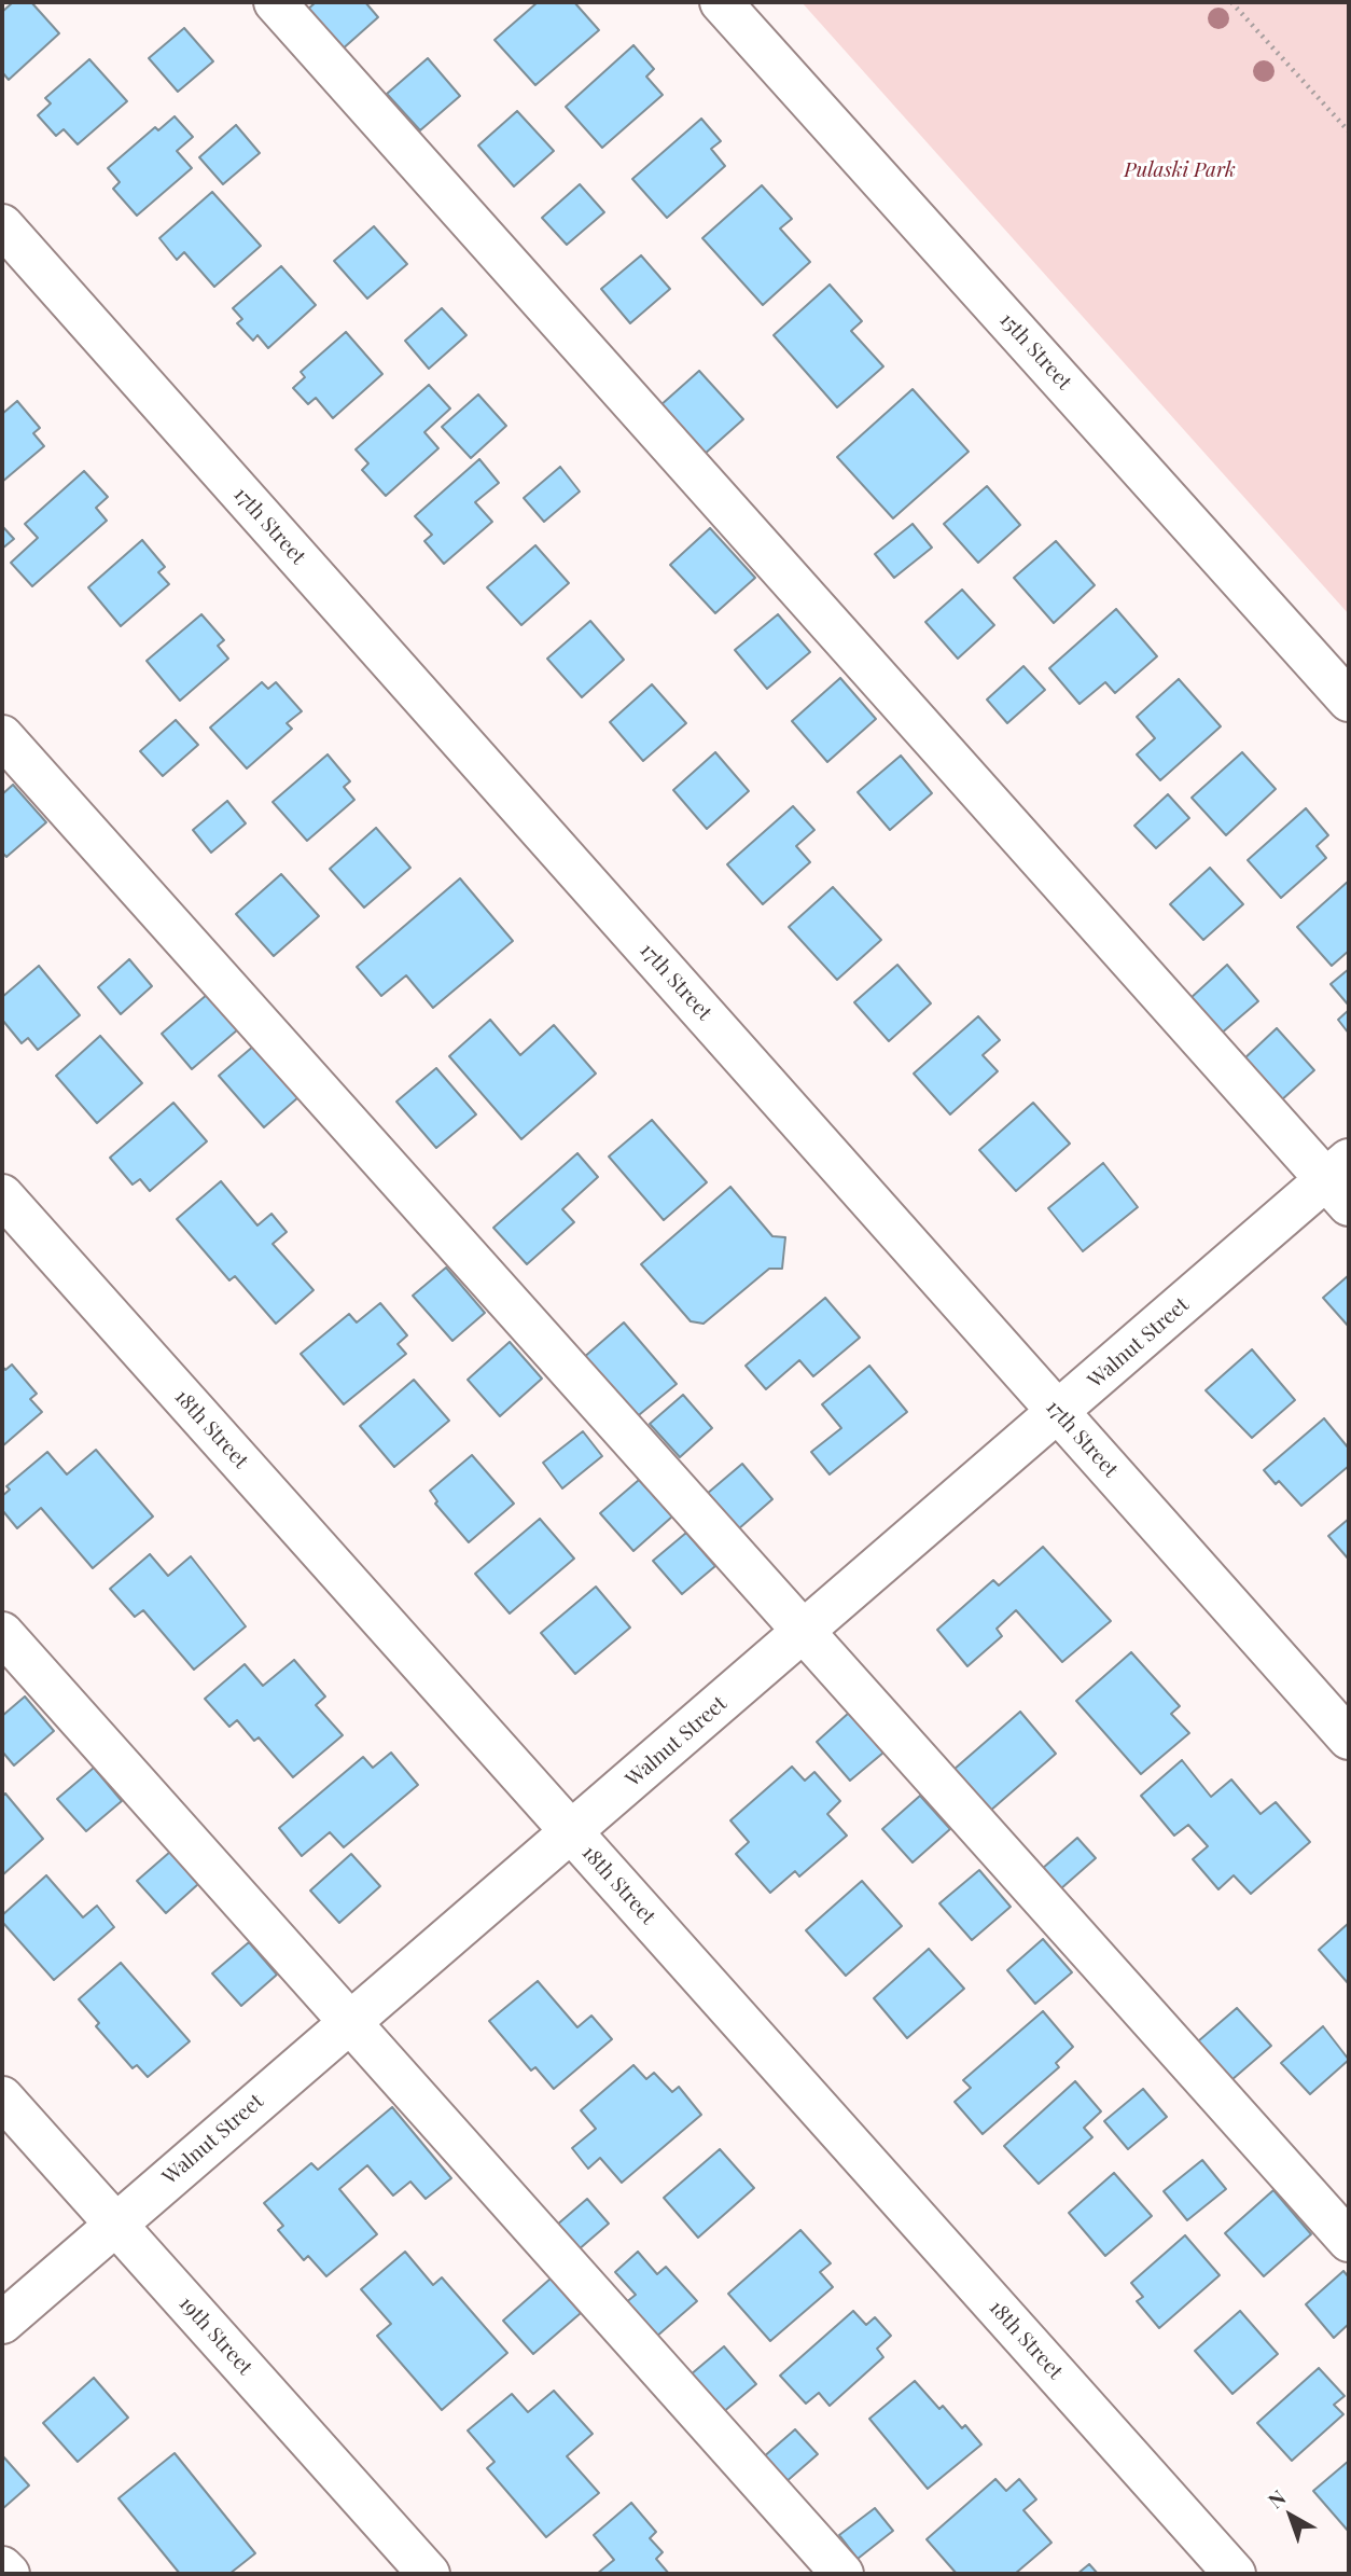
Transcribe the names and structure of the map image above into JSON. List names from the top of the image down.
{
  "streets": {
    "street": [
      "15th Street",
      "17th Street",
      "Walnut Street",
      "18th Street",
      "19th Street"
    ]
  },
  "crossings": [
    ["17th Street", "Walnut Street"],
    ["Walnut Street", "18th Street"],
    ["Walnut Street", "19th Street"]
  ],
  "parks": ["Pulaski Park"],
  "north": "top left"
}
